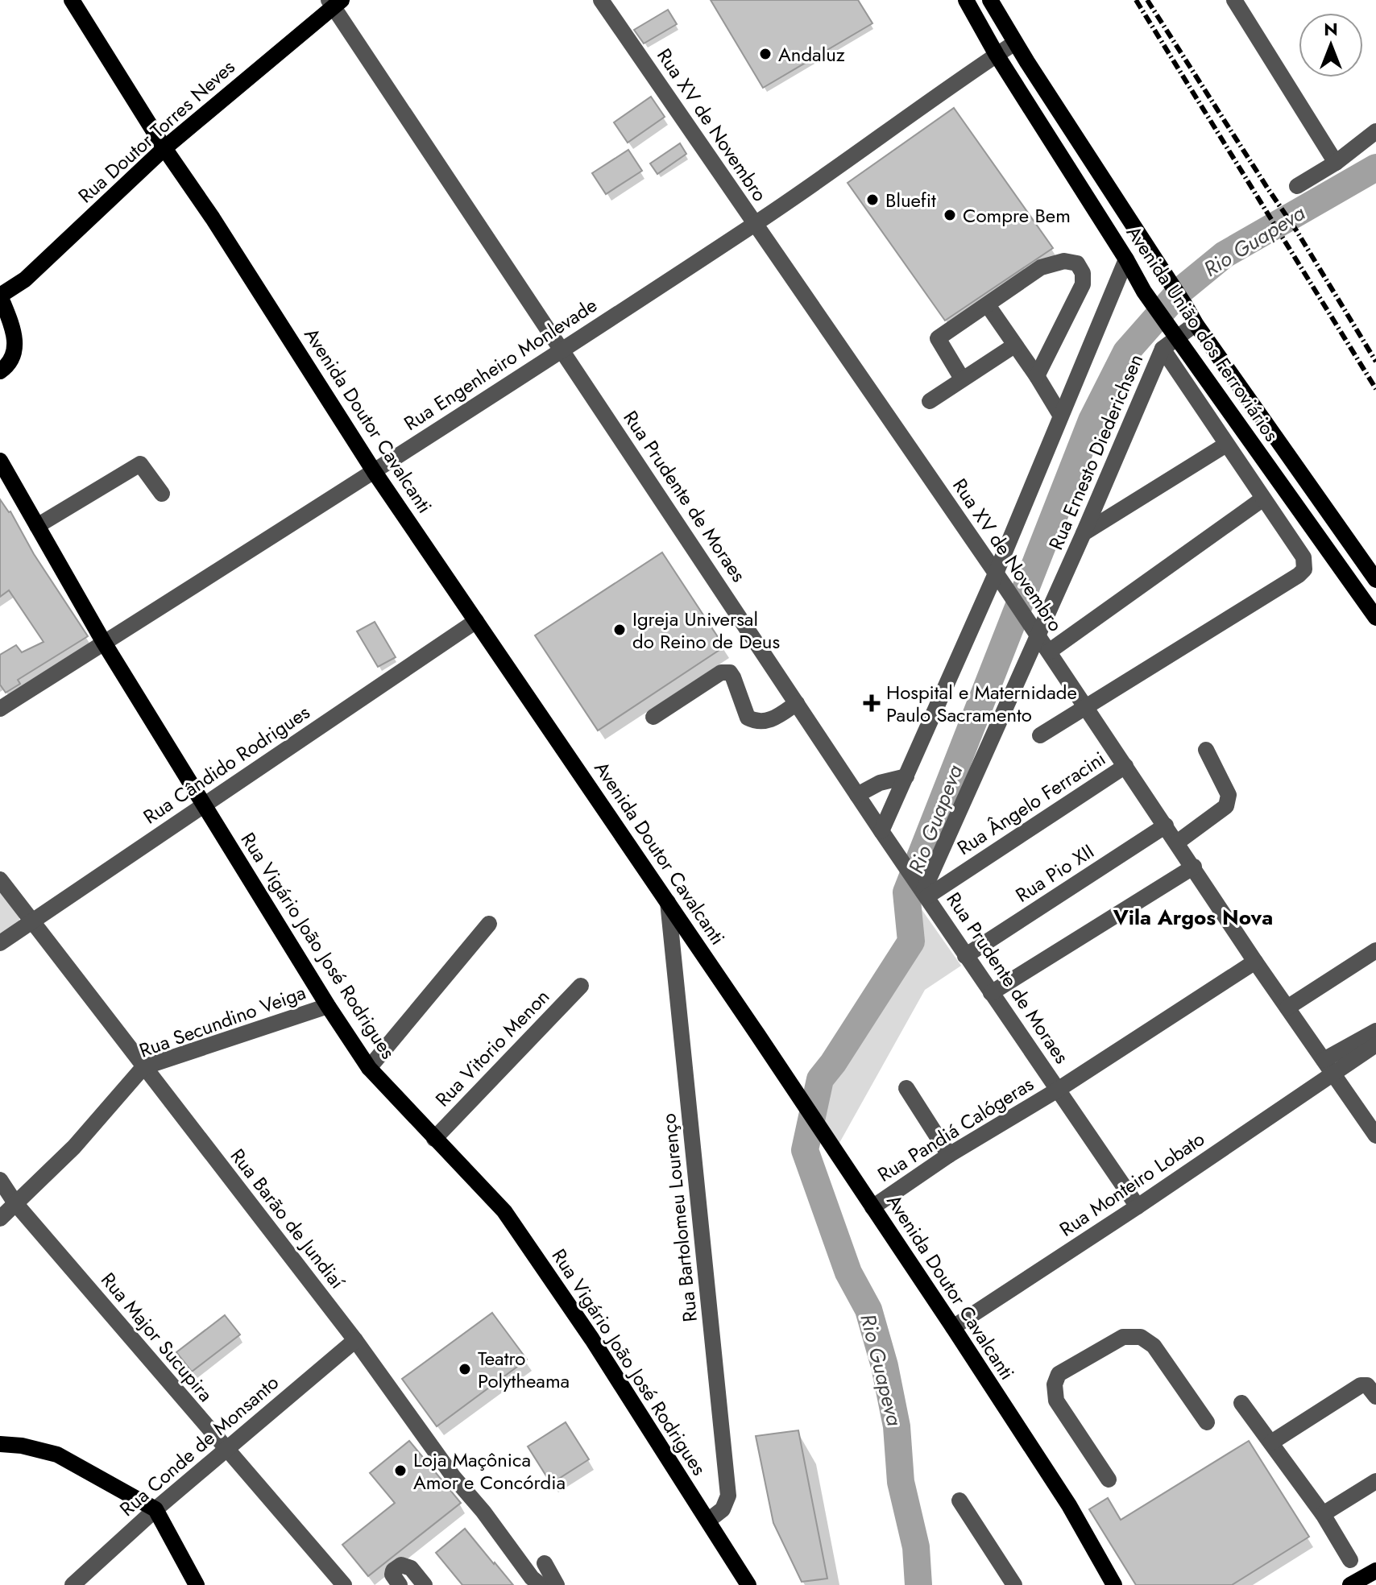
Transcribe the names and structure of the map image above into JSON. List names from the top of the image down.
{
  "streets": {
    "main road": [
      "Rua Doutor Torres Neves",
      "Avenida União dos Ferroviários",
      "Avenida Doutor Cavalcanti",
      "Rua Vigário João José Rodrigues"
    ],
    "street": [
      "Rua XV de Novembro",
      "Rua Engenheiro Monlevade",
      "Rua Ernesto Diederichsen",
      "Rua Prudente de Moraes",
      "Rua Cândido Rodrigues",
      "Rua Ângelo Ferracini",
      "Rua Pio XII",
      "Rua Secundino Veiga",
      "Rua Vitorio Menon",
      "Rua Pandiá Calógeras",
      "Rua Monteiro Lobato",
      "Rua Bartolomeu Lourenço",
      "Rua Barão de Jundiaí",
      "Rua Major Sucupira",
      "Rua Conde de Monsanto"
    ]
  },
  "crossings": [
    ["Rua XV de Novembro", "Rua Engenheiro Monlevade"],
    ["Rua XV de Novembro", "Rua Ernesto Diederichsen"],
    ["Rua XV de Novembro", "Rua Ângelo Ferracini"],
    ["Rua XV de Novembro", "Rua Pio XII"],
    ["Rua XV de Novembro", "Rua Pandiá Calógeras"],
    ["Rua XV de Novembro", "Rua Monteiro Lobato"],
    ["Rua Doutor Torres Neves", "Avenida Doutor Cavalcanti"],
    ["Rua Doutor Torres Neves", "Rua Prudente de Moraes"],
    ["Avenida União dos Ferroviários", "Rua Engenheiro Monlevade"],
    ["Avenida União dos Ferroviários", "Rua Ernesto Diederichsen"],
    ["Rua Engenheiro Monlevade", "Avenida Doutor Cavalcanti"],
    ["Rua Engenheiro Monlevade", "Rua Prudente de Moraes"],
    ["Rua Engenheiro Monlevade", "Rua Vigário João José Rodrigues"],
    ["Avenida Doutor Cavalcanti", "Rua Cândido Rodrigues"],
    ["Avenida Doutor Cavalcanti", "Rua Pandiá Calógeras"],
    ["Avenida Doutor Cavalcanti", "Rua Monteiro Lobato"],
    ["Avenida Doutor Cavalcanti", "Rua Bartolomeu Lourenço"],
    ["Rua Ernesto Diederichsen", "Rua Prudente de Moraes"],
    ["Rua Ernesto Diederichsen", "Rua Ângelo Ferracini"],
    ["Rua Prudente de Moraes", "Rua Ângelo Ferracini"],
    ["Rua Prudente de Moraes", "Rua Pio XII"],
    ["Rua Prudente de Moraes", "Rua Pandiá Calógeras"],
    ["Rua Prudente de Moraes", "Rua Monteiro Lobato"],
    ["Rua Cândido Rodrigues", "Rua Vigário João José Rodrigues"],
    ["Rua Cândido Rodrigues", "Rua Barão de Jundiaí"],
    ["Rua Vigário João José Rodrigues", "Rua Secundino Veiga"],
    ["Rua Vigário João José Rodrigues", "Rua Vitorio Menon"],
    ["Rua Vigário João José Rodrigues", "Rua Bartolomeu Lourenço"],
    ["Rua Secundino Veiga", "Rua Barão de Jundiaí"],
    ["Rua Secundino Veiga", "Rua Major Sucupira"],
    ["Rua Barão de Jundiaí", "Rua Conde de Monsanto"],
    ["Rua Major Sucupira", "Rua Conde de Monsanto"]
  ],
  "districts": ["Vila Argos Nova"],
  "water": ["Rio Guapeva"],
  "places": {
    "other": [
      "Andaluz",
      "Bluefit",
      "Compre Bem",
      "Igreja Universal do Reino de Deus",
      "Teatro Polytheama",
      "Loja Maçônica Amor e Concórdia"
    ],
    "health": ["Hospital e Maternidade Paulo Sacramento"]
  },
  "north": "top"
}
